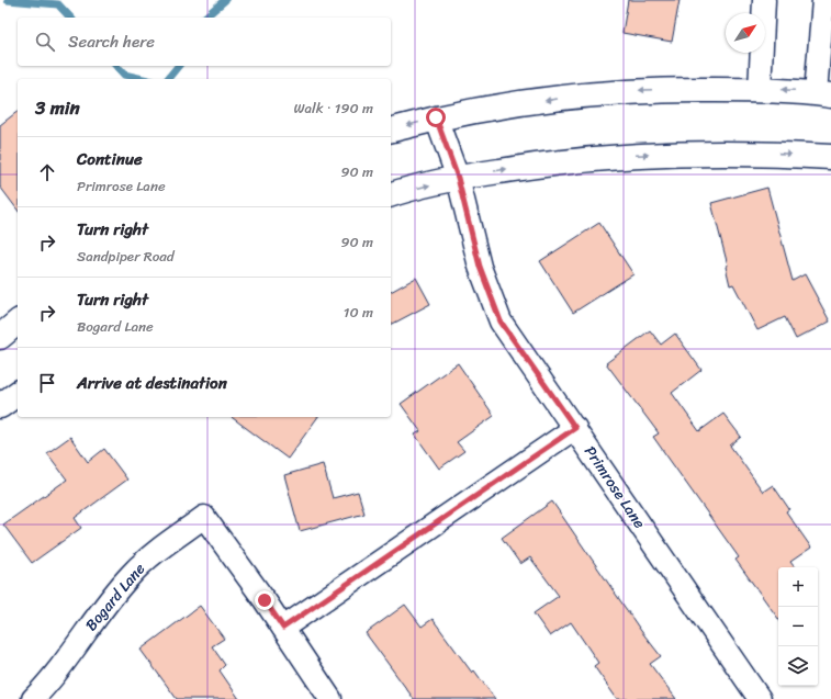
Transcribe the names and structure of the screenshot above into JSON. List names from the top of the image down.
{
  "streets": {
    "street": ["Primrose Lane", "Bogard Lane"]
  },
  "north": "top right",
  "page": {
    "search": "Search here",
    "heading": ["3 min", "Walk · 190 m"],
    "list": [
      ["Continue", "Primrose Lane", "90 m"],
      ["Turn right", "Sandpiper Road", "90 m"],
      ["Turn right", "Bogard Lane", "10 m"],
      "Arrive at destination"
    ],
    "map_buttons": ["+", "−"]
  }
}
